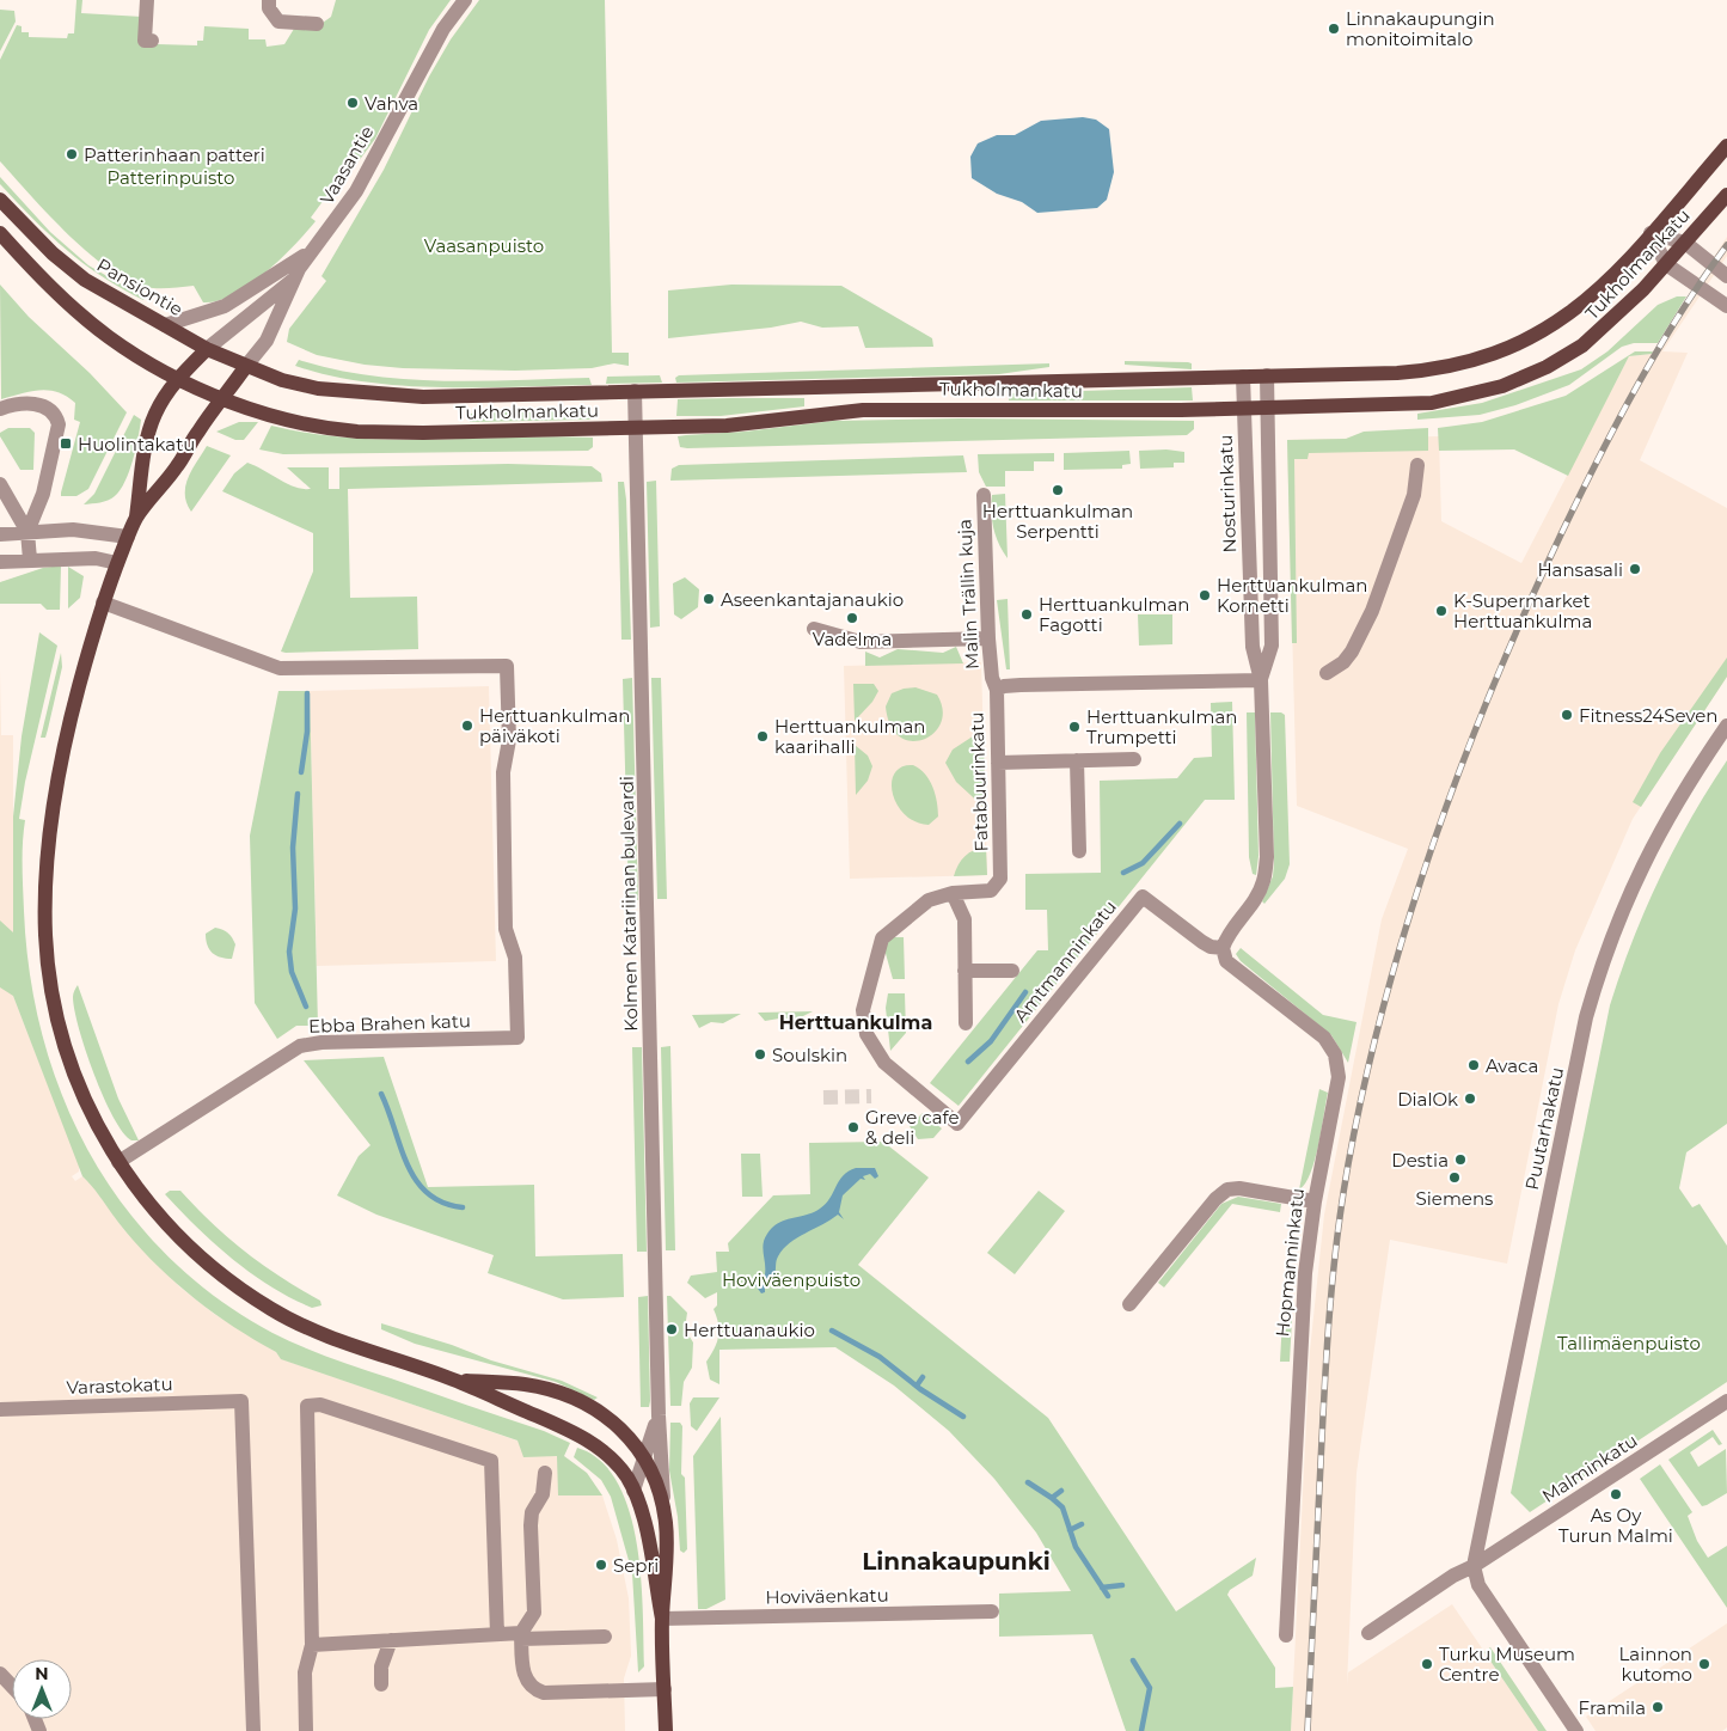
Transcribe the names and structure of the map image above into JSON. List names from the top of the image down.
{
  "streets": {
    "main road": ["Tukholmankatu", "Pansiontie"],
    "street": [
      "Vaasantie",
      "Nosturinkatu",
      "Malin Trällin kuja",
      "Fatabuurinkatu",
      "Kolmen Katariinan bulevardi",
      "Amtmanninkatu",
      "Ebba Brahen katu",
      "Puutarhakatu",
      "Hopmanninkatu",
      "Varastokatu",
      "Malminkatu",
      "Hoviväenkatu"
    ]
  },
  "crossings": [
    ["Vaasantie", "Tukholmankatu"],
    ["Vaasantie", "Pansiontie"],
    ["Tukholmankatu", "Pansiontie"],
    ["Tukholmankatu", "Nosturinkatu"],
    ["Tukholmankatu", "Kolmen Katariinan bulevardi"],
    ["Nosturinkatu", "Fatabuurinkatu"],
    ["Nosturinkatu", "Amtmanninkatu"],
    ["Nosturinkatu", "Hopmanninkatu"],
    ["Malin Trällin kuja", "Fatabuurinkatu"],
    ["Fatabuurinkatu", "Amtmanninkatu"],
    ["Amtmanninkatu", "Hopmanninkatu"],
    ["Puutarhakatu", "Malminkatu"]
  ],
  "districts": ["Herttuankulma", "Linnakaupunki"],
  "parks": [
    "Patterinpuisto",
    "Vaasanpuisto",
    "Hoviväenpuisto",
    "Tallimäenpuisto"
  ],
  "places": {
    "other": [
      "Linnakaupungin monitoimitalo",
      "Vahva",
      "Patterinhaan patteri",
      "Herttuankulman Serpentti",
      "Hansasali",
      "Herttuankulman Kornetti",
      "Aseenkantajanaukio",
      "K-Supermarket Herttuankulma",
      "Herttuankulman Fagotti",
      "Vadelma",
      "Fitness24Seven",
      "Herttuankulman päiväkoti",
      "Herttuankulman Trumpetti",
      "Herttuankulman kaarihalli",
      "Soulskin",
      "Avaca",
      "DialOk",
      "Greve cafe & deli",
      "Destia",
      "Siemens",
      "Herttuanaukio",
      "As Oy Turun Malmi",
      "Sepri",
      "Turku Museum Centre",
      "Lainnon kutomo",
      "Framila"
    ],
    "transit": ["Huolintakatu"]
  },
  "north": "top"
}
